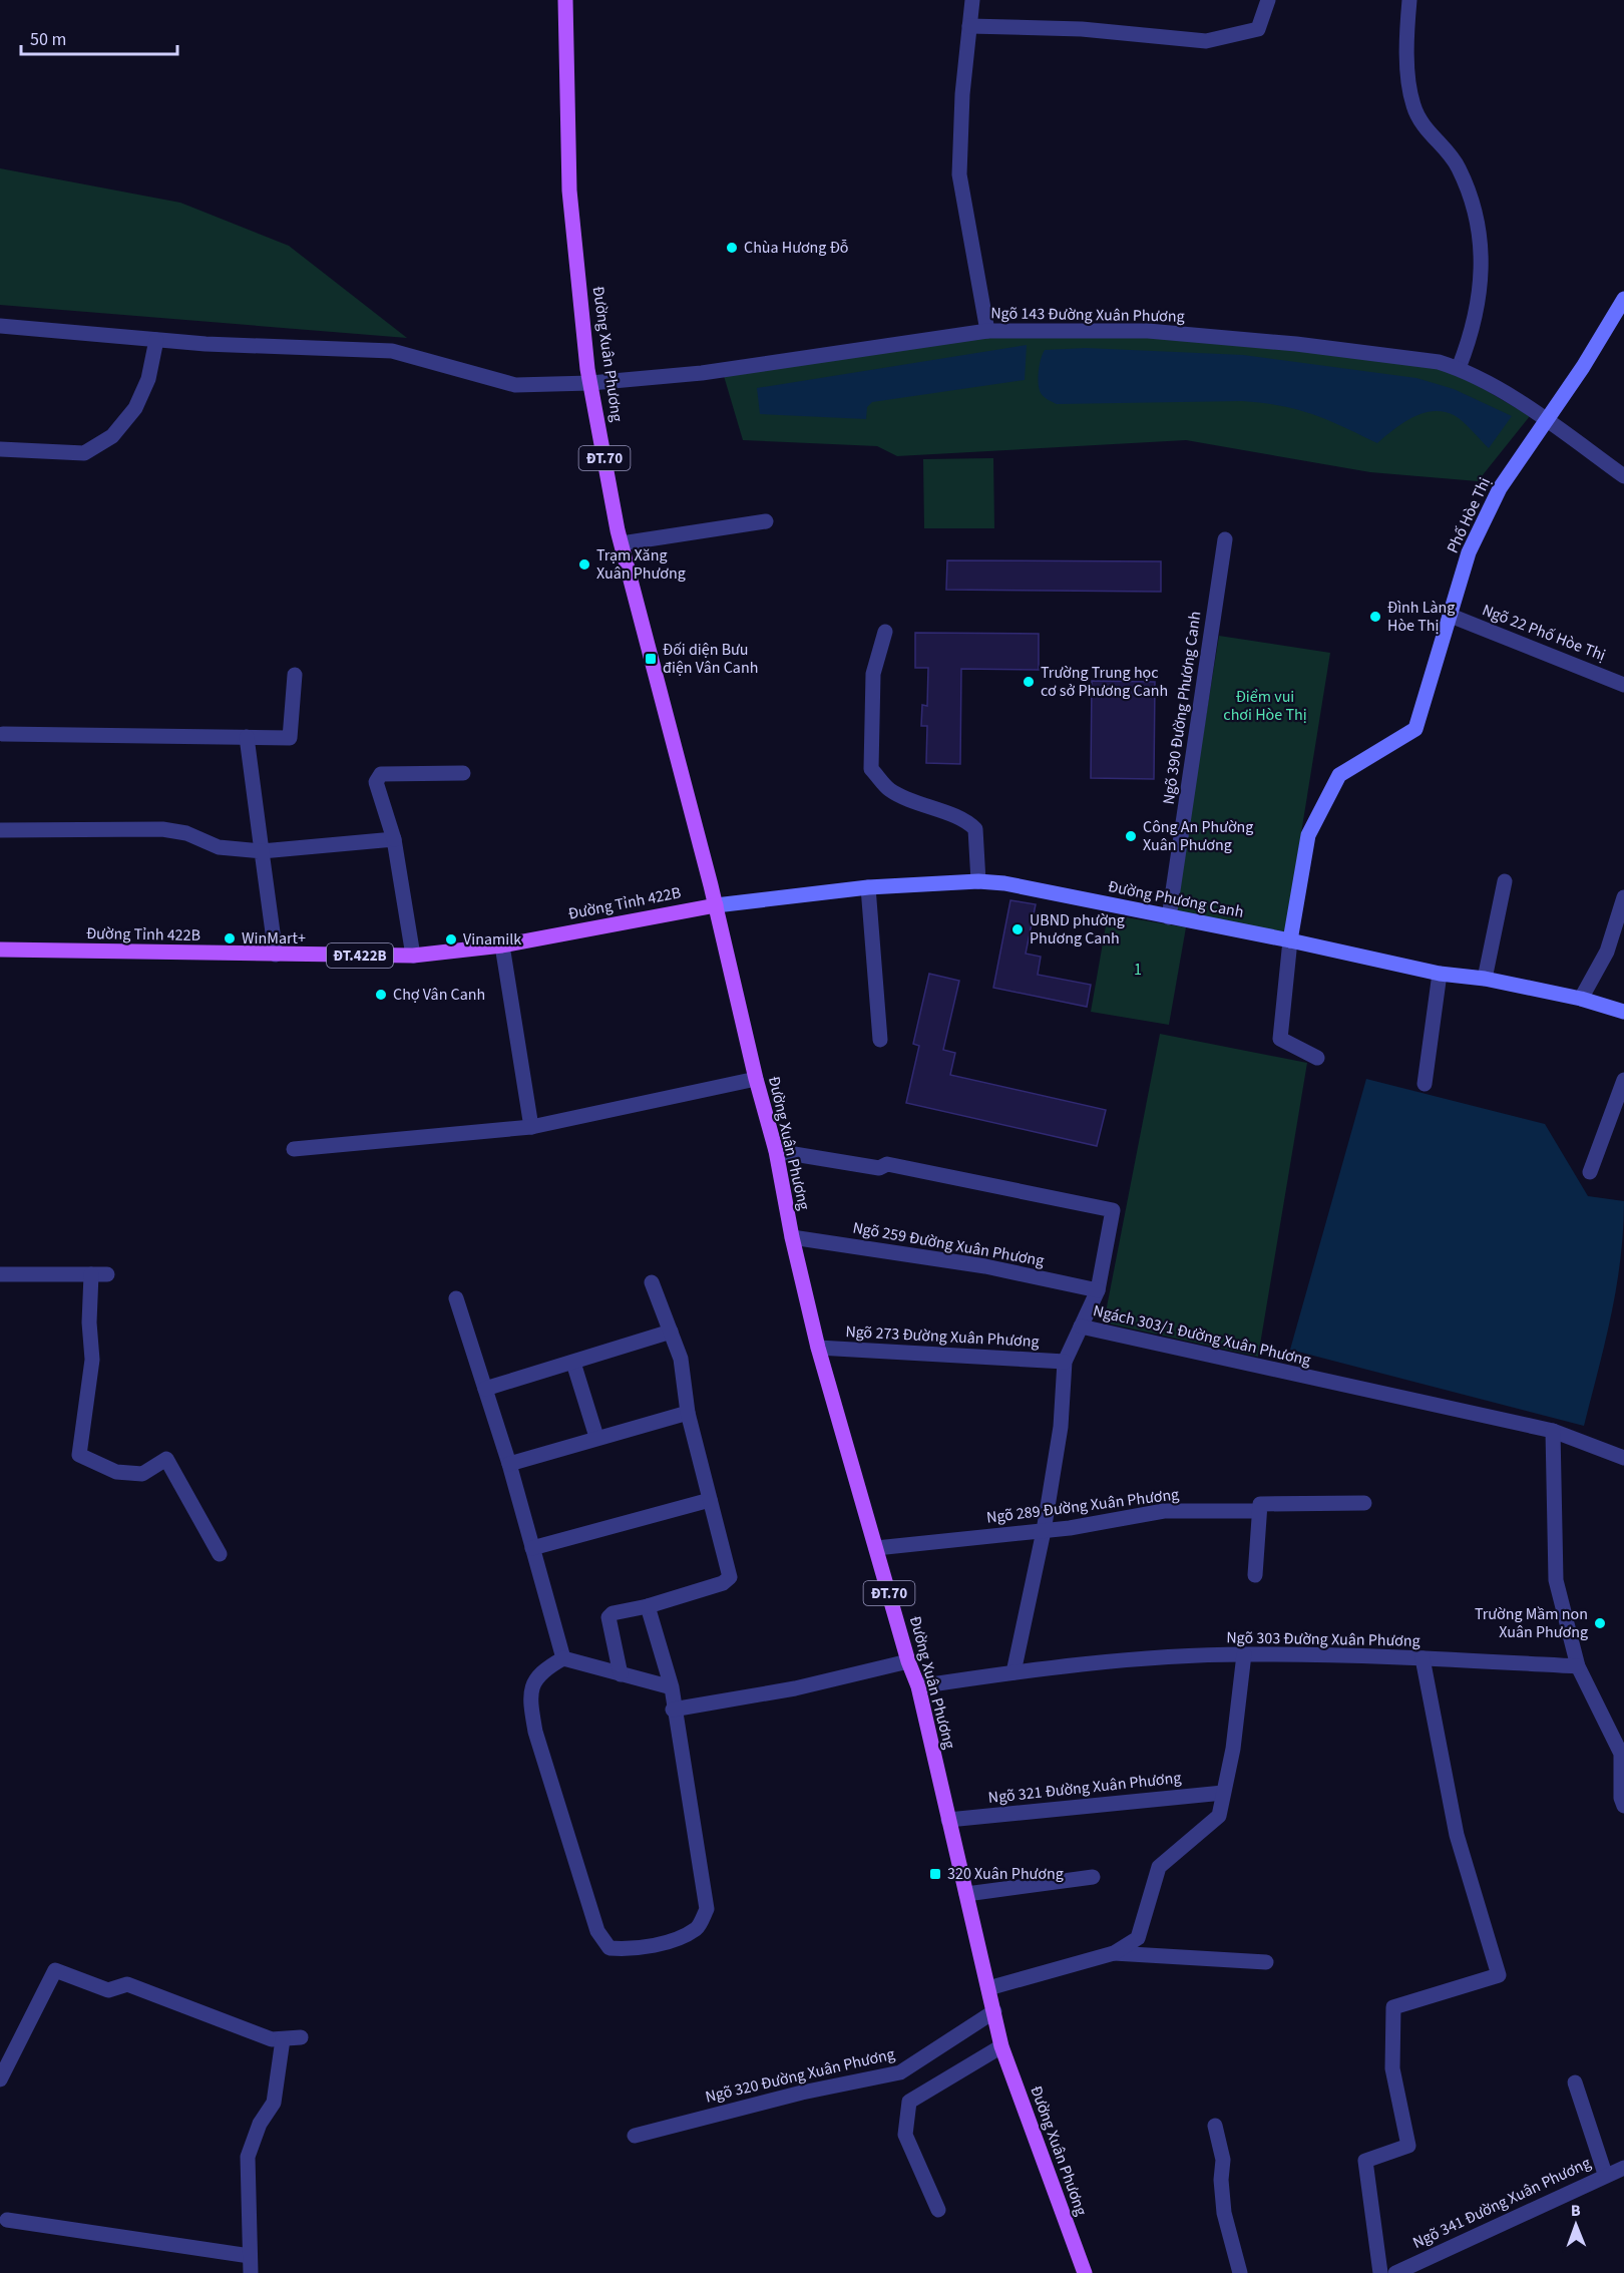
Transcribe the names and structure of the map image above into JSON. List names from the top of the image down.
{
  "streets": {
    "main road": [
      "Đường Xuân Phương",
      "ĐT.70",
      "Đường Tỉnh 422B",
      "ĐT.422B"
    ],
    "street": [
      "Ngõ 143 Đường Xuân Phương",
      "Phố Hòe Thị",
      "Ngõ 22 Phố Hòe Thị",
      "Ngõ 390 Đường Phương Canh",
      "Đường Phương Canh",
      "Ngõ 259 Đường Xuân Phương",
      "Ngách 303/1 Đường Xuân Phương",
      "Ngõ 273 Đường Xuân Phương",
      "Ngõ 289 Đường Xuân Phương",
      "Ngõ 303 Đường Xuân Phương",
      "Ngõ 321 Đường Xuân Phương",
      "Ngõ 320 Đường Xuân Phương",
      "Ngõ 341 Đường Xuân Phương"
    ]
  },
  "crossings": [
    ["Ngõ 143 Đường Xuân Phương", "Đường Xuân Phương"],
    ["Ngõ 143 Đường Xuân Phương", "Phố Hòe Thị"],
    ["Đường Xuân Phương", "Đường Phương Canh"],
    ["Đường Xuân Phương", "Đường Tỉnh 422B"],
    ["Đường Xuân Phương", "Ngõ 259 Đường Xuân Phương"],
    ["Đường Xuân Phương", "Ngõ 273 Đường Xuân Phương"],
    ["Đường Xuân Phương", "Ngõ 289 Đường Xuân Phương"],
    ["Đường Xuân Phương", "Ngõ 303 Đường Xuân Phương"],
    ["Đường Xuân Phương", "Ngõ 321 Đường Xuân Phương"],
    ["Đường Xuân Phương", "Ngõ 320 Đường Xuân Phương"],
    ["Phố Hòe Thị", "Ngõ 22 Phố Hòe Thị"],
    ["Phố Hòe Thị", "Đường Phương Canh"],
    ["Ngõ 390 Đường Phương Canh", "Đường Phương Canh"],
    ["Đường Phương Canh", "Đường Tỉnh 422B"],
    ["Ngách 303/1 Đường Xuân Phương", "Ngõ 273 Đường Xuân Phương"],
    ["Ngách 303/1 Đường Xuân Phương", "Ngõ 289 Đường Xuân Phương"],
    ["Ngách 303/1 Đường Xuân Phương", "Ngõ 303 Đường Xuân Phương"]
  ],
  "parks": ["Điểm vui chơi Hòe Thị", "1"],
  "places": {
    "other": [
      "Chùa Hương Đỗ",
      "Trạm Xăng Xuân Phương",
      "Đình Làng Hòe Thị",
      "Trường Trung học cơ sở Phương Canh",
      "Công An Phường Xuân Phương",
      "UBND phường Phương Canh",
      "WinMart+",
      "Vinamilk",
      "Chợ Vân Canh",
      "Trường Mầm non Xuân Phương"
    ],
    "transit": ["Đối diện Bưu điện Vân Canh", "320 Xuân Phương"]
  },
  "scale_bar": "50 m",
  "north": "top"
}
